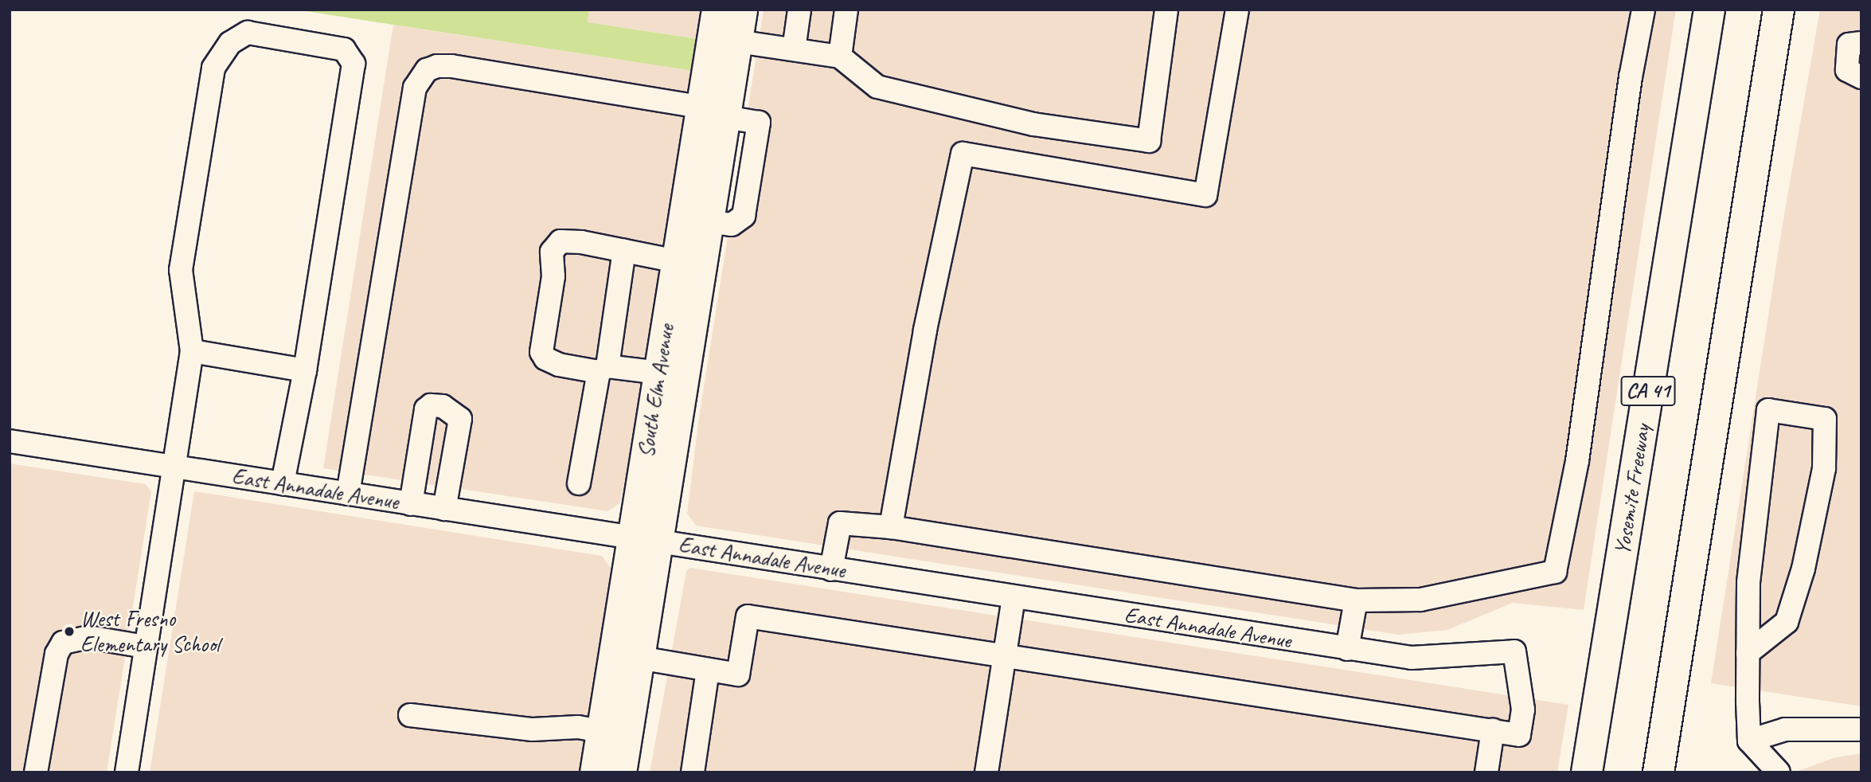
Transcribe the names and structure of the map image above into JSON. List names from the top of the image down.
{
  "streets": {
    "highway": ["CA 41", "Yosemite Freeway"],
    "main road": ["South Elm Avenue"],
    "street": ["East Annadale Avenue"]
  },
  "crossings": [
    ["South Elm Avenue", "East Annadale Avenue"]
  ],
  "places": ["West Fresno Elementary School"]
}
